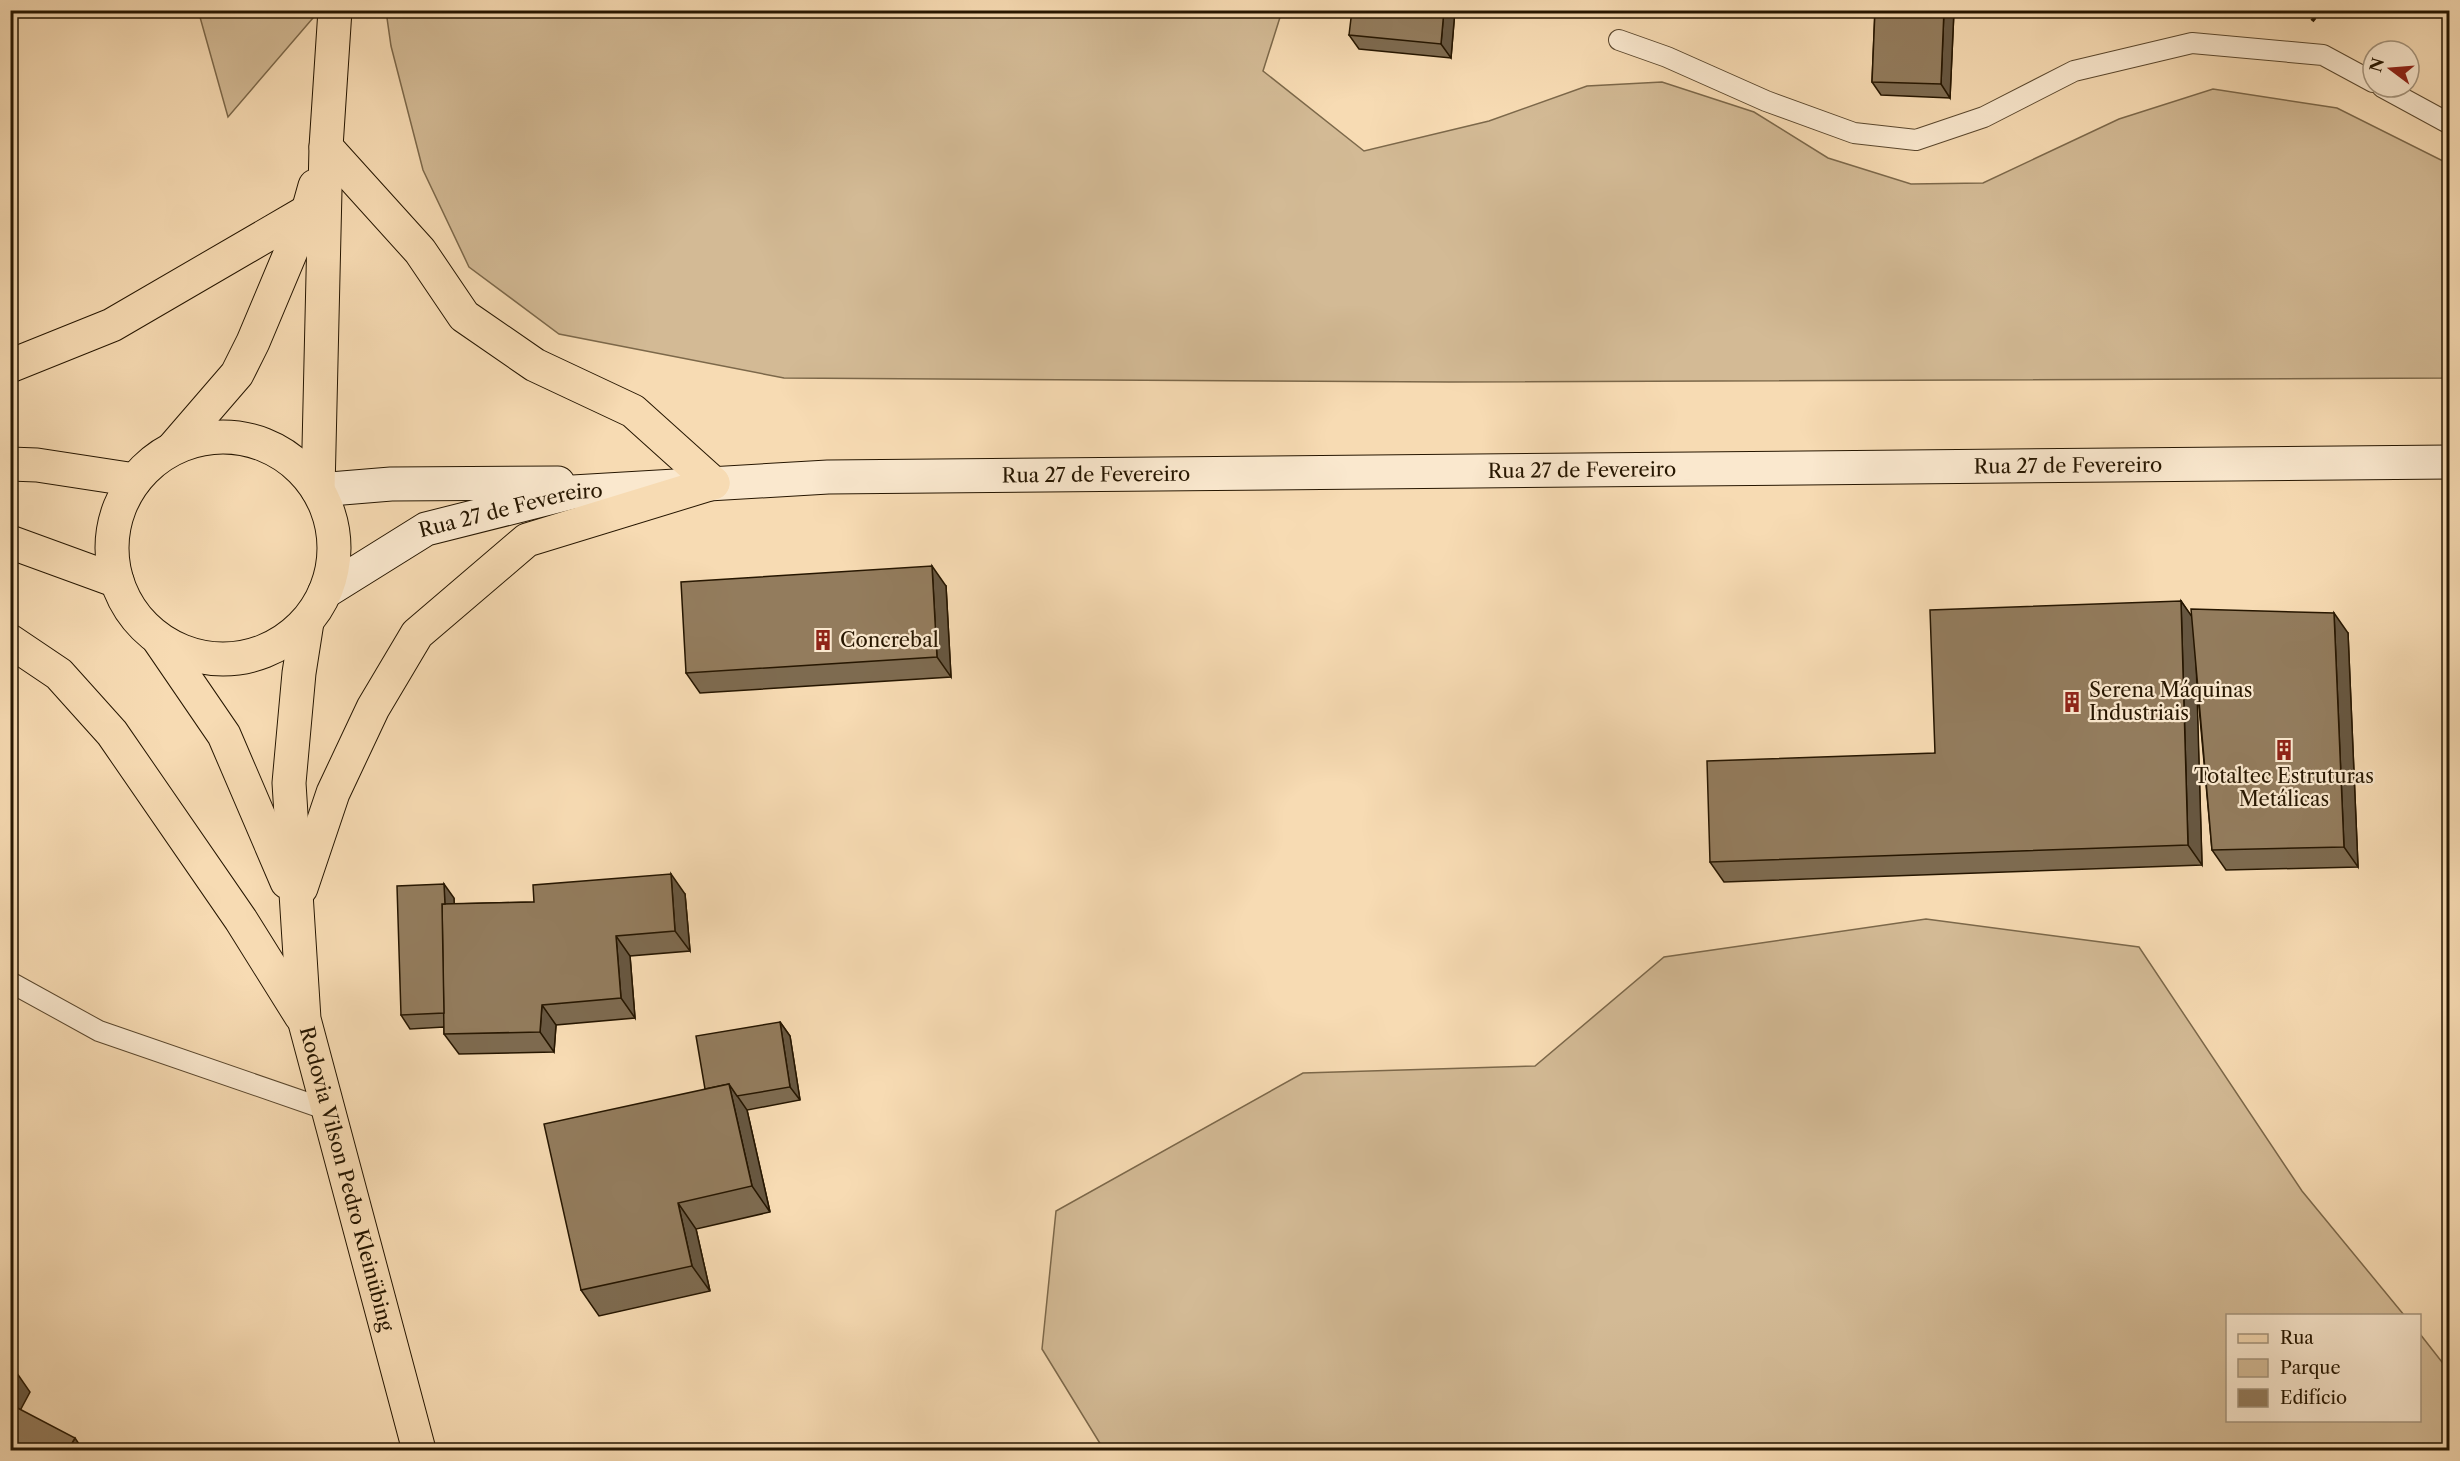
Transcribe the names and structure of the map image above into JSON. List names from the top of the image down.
{
  "streets": {
    "main road": ["Rua 27 de Fevereiro", "Rodovia Vilson Pedro Kleinübing"]
  },
  "places": {
    "building": ["Concrebal", "Serena Máquinas Industriais", "Totaltec Estruturas Metálicas"]
  },
  "legend": ["Rua", "Parque", "Edifício"],
  "north": "left"
}
